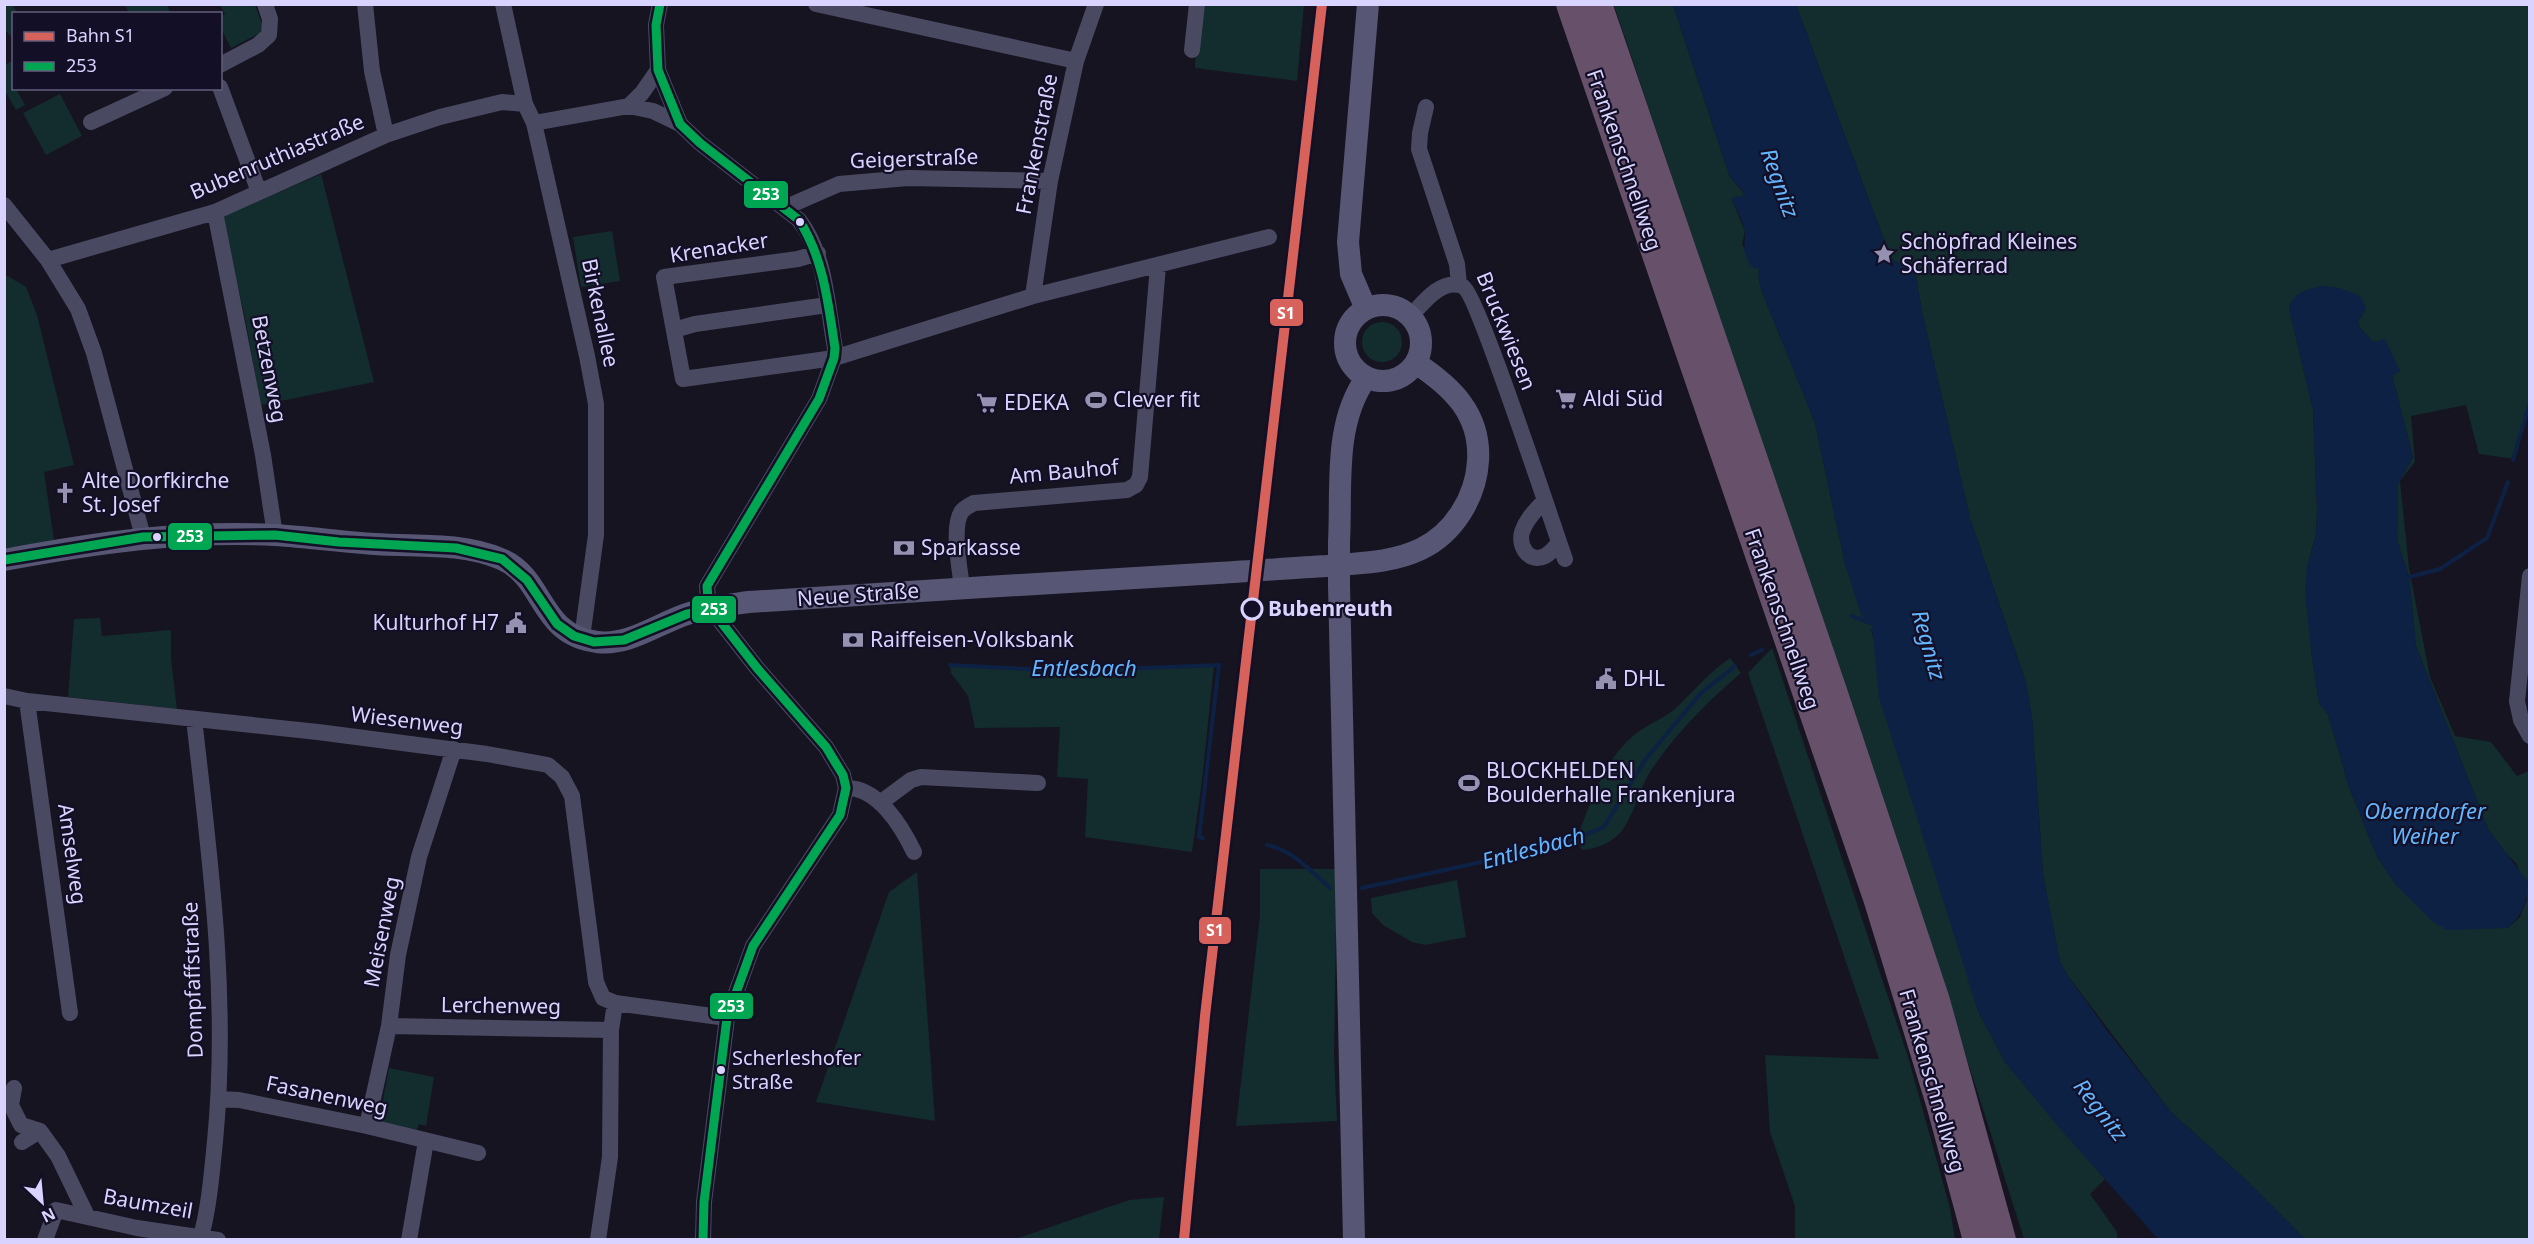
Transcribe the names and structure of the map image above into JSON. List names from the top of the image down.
{
  "streets": {
    "highway": ["Frankenschnellweg"],
    "street": [
      "Frankenstraße",
      "Bubenruthiastraße",
      "Geigerstraße",
      "Krenacker",
      "Birkenallee",
      "Bruckwiesen",
      "Betzenweg",
      "Am Bauhof",
      "Neue Straße",
      "Wiesenweg",
      "Amselweg",
      "Meisenweg",
      "Dompfaffstraße",
      "Lerchenweg",
      "Fasanenweg",
      "Baumzeil"
    ]
  },
  "crossings": [
    ["Frankenstraße", "Geigerstraße"],
    ["Bubenruthiastraße", "Birkenallee"],
    ["Bubenruthiastraße", "Betzenweg"],
    ["Birkenallee", "Neue Straße"],
    ["Am Bauhof", "Neue Straße"],
    ["Wiesenweg", "Amselweg"],
    ["Wiesenweg", "Meisenweg"],
    ["Wiesenweg", "Dompfaffstraße"],
    ["Meisenweg", "Lerchenweg"],
    ["Meisenweg", "Fasanenweg"],
    ["Dompfaffstraße", "Fasanenweg"],
    ["Dompfaffstraße", "Baumzeil"]
  ],
  "water": ["Regnitz", "Entlesbach", "Oberndorfer Weiher"],
  "places": {
    "place": ["Schöpfrad Kleines Schäferrad"],
    "supermarket": ["Aldi Süd", "EDEKA"],
    "sports": ["Clever fit", "BLOCKHELDEN Boulderhalle Frankenjura"],
    "church": ["Alte Dorfkirche St. Josef"],
    "bank": ["Sparkasse", "Raiffeisen-Volksbank"],
    "other": ["Bubenreuth", "Scherleshofer Straße"],
    "public building": ["Kulturhof H7", "DHL"]
  },
  "lines": ["rail line S1", "transit line 253"],
  "legend": ["Bahn S1", "253"],
  "north": "bottom right"
}
